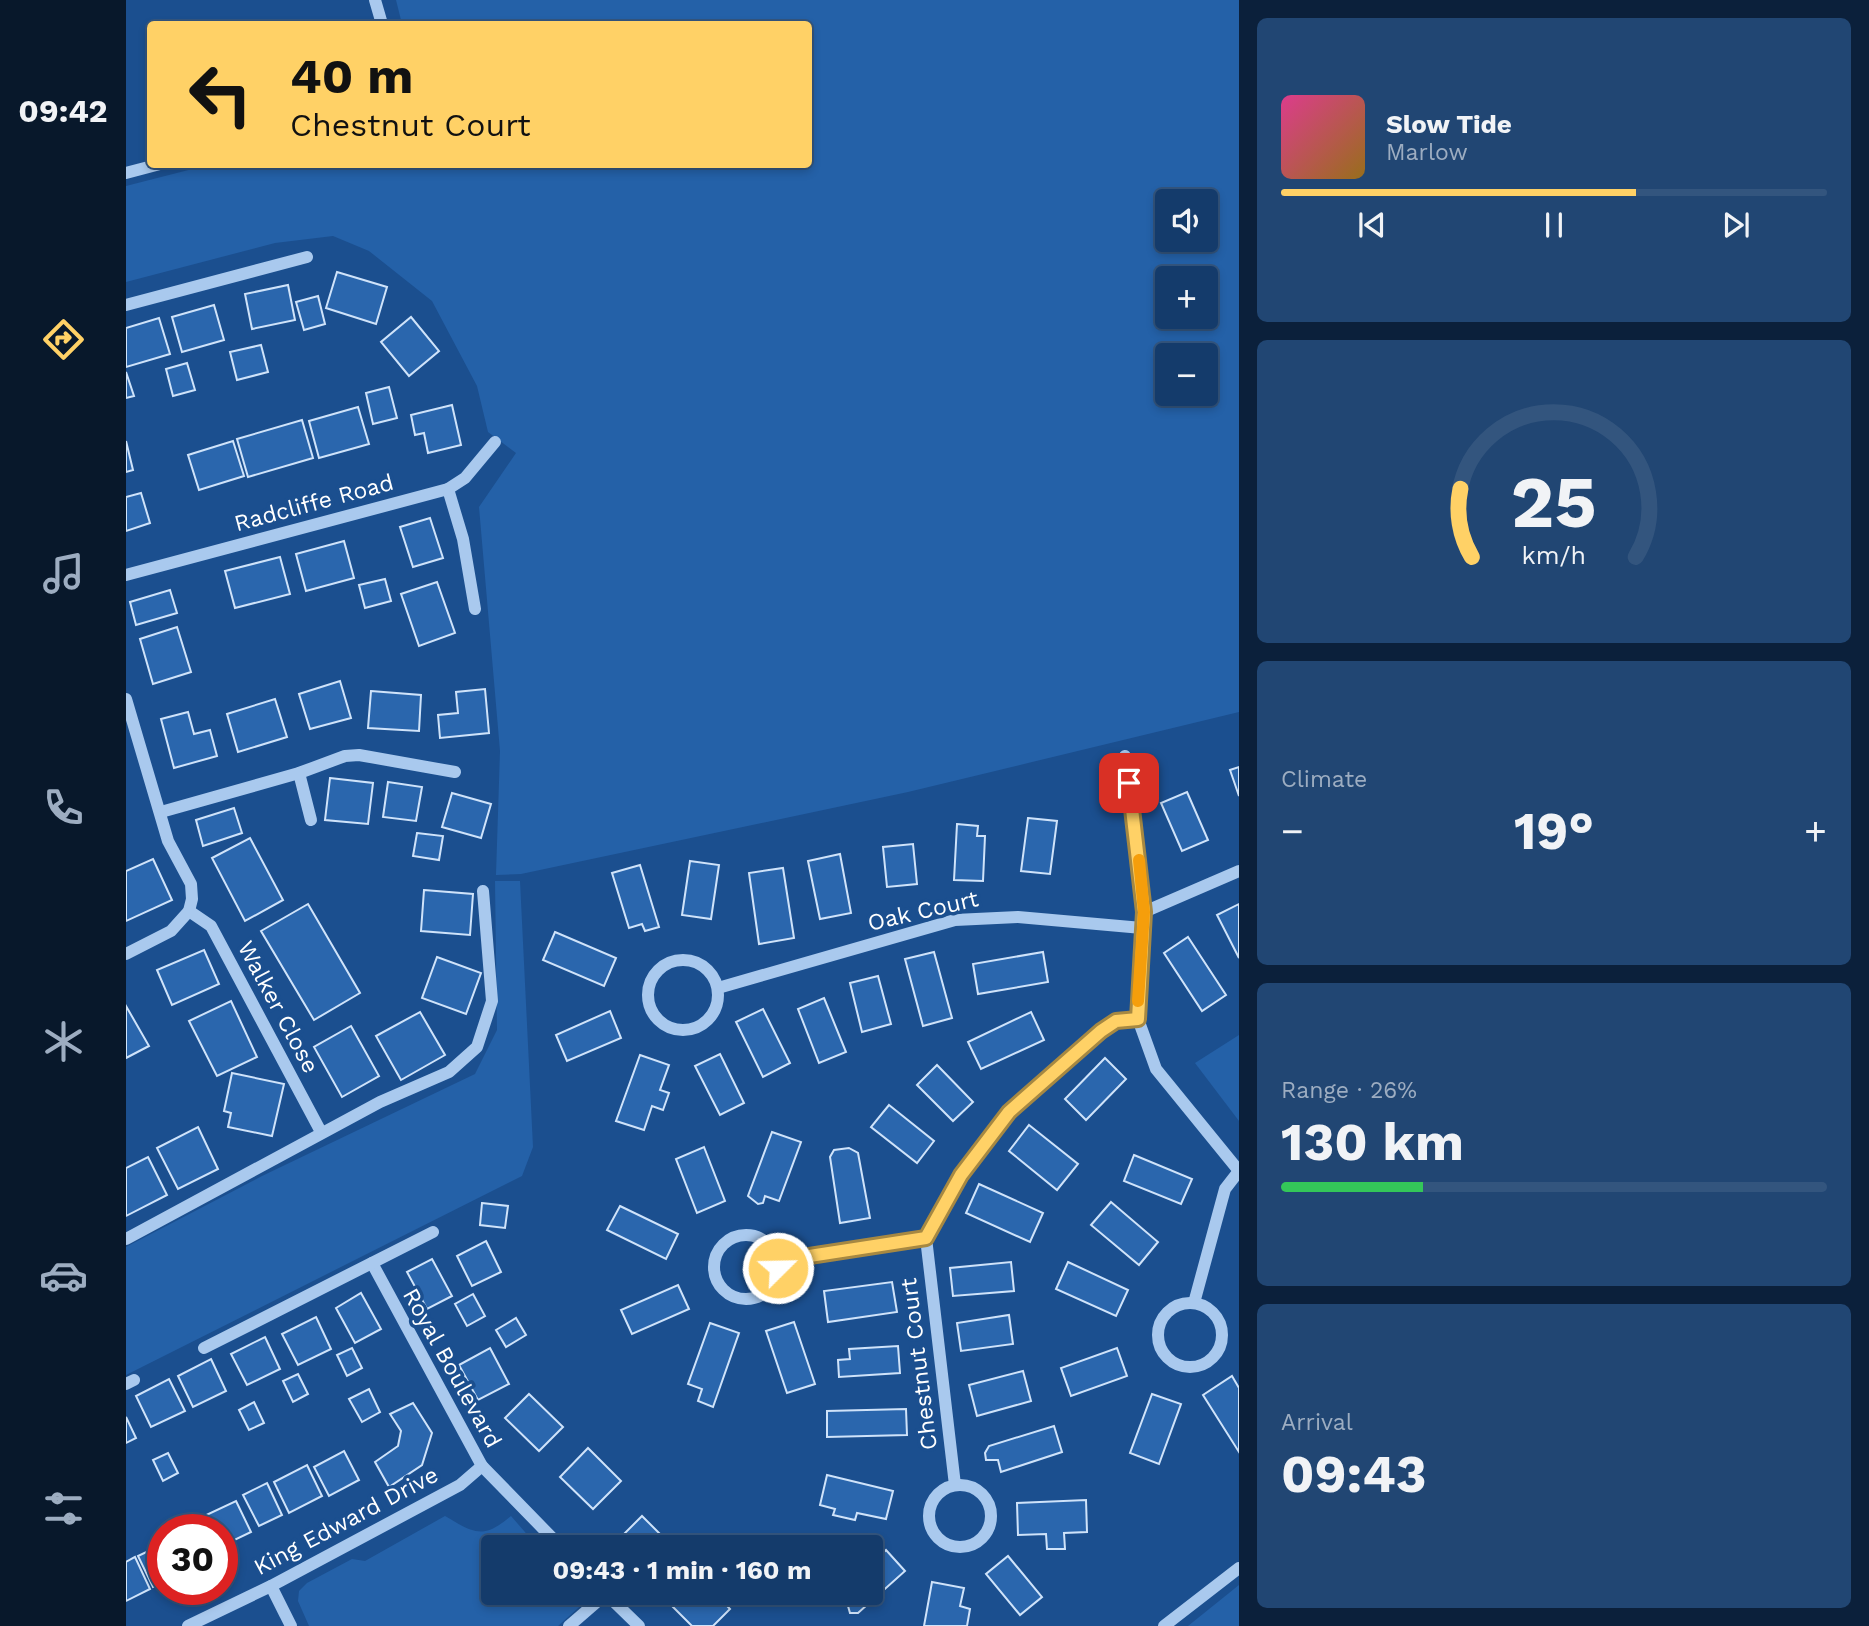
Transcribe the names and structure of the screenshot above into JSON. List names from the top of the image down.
{
  "streets": {
    "street": [
      "Radcliffe Road",
      "Oak Court",
      "Walker Close",
      "Chestnut Court",
      "Royal Boulevard",
      "King Edward Drive"
    ]
  },
  "crossings": [
    ["Royal Boulevard", "King Edward Drive"]
  ],
  "page": {
    "tabs": "09:42",
    "turn": ["40 m", "Chestnut Court"],
    "song": ["Slow Tide", "Marlow"],
    "map_buttons": ["+", "−"],
    "tile": [
      "Climate",
      ["Range · 26%", "130 km"],
      ["Arrival", "09:43"]
    ],
    "heat": ["−", "19°", "+"],
    "limit": "30",
    "trip": "09:43 · 1 min · 160 m",
    "gauge": ["25", "km/h"]
  }
}
